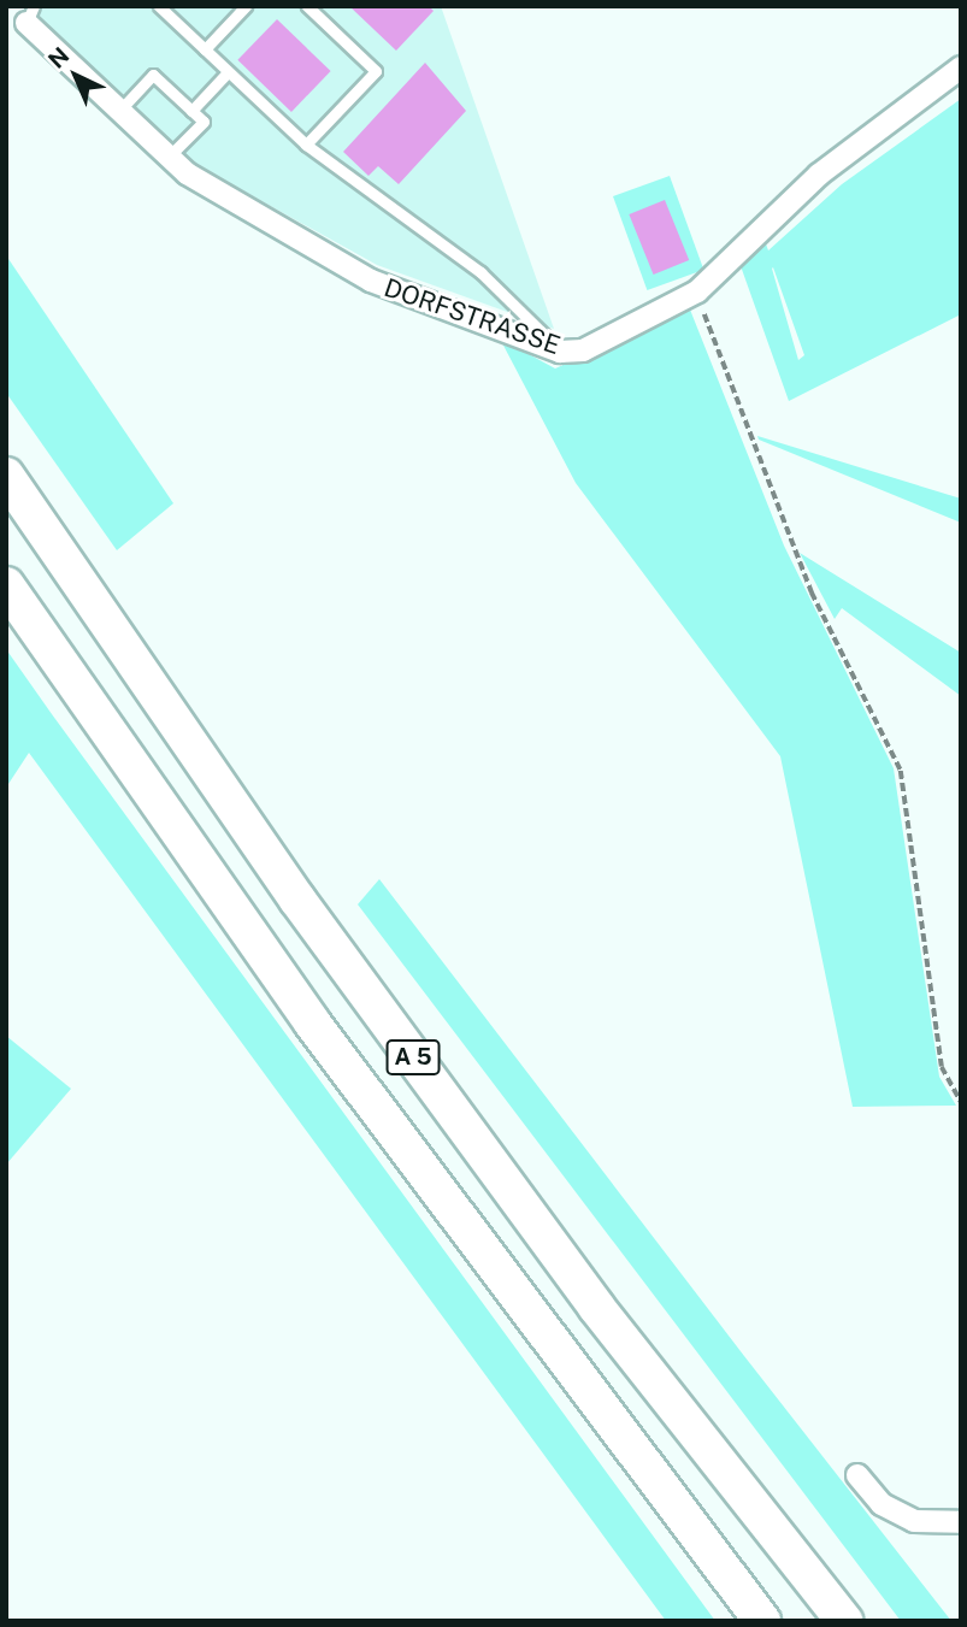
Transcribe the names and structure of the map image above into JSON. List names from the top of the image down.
{
  "streets": {
    "highway": ["A 5"],
    "street": ["DORFSTRASSE"]
  },
  "north": "top left"
}
